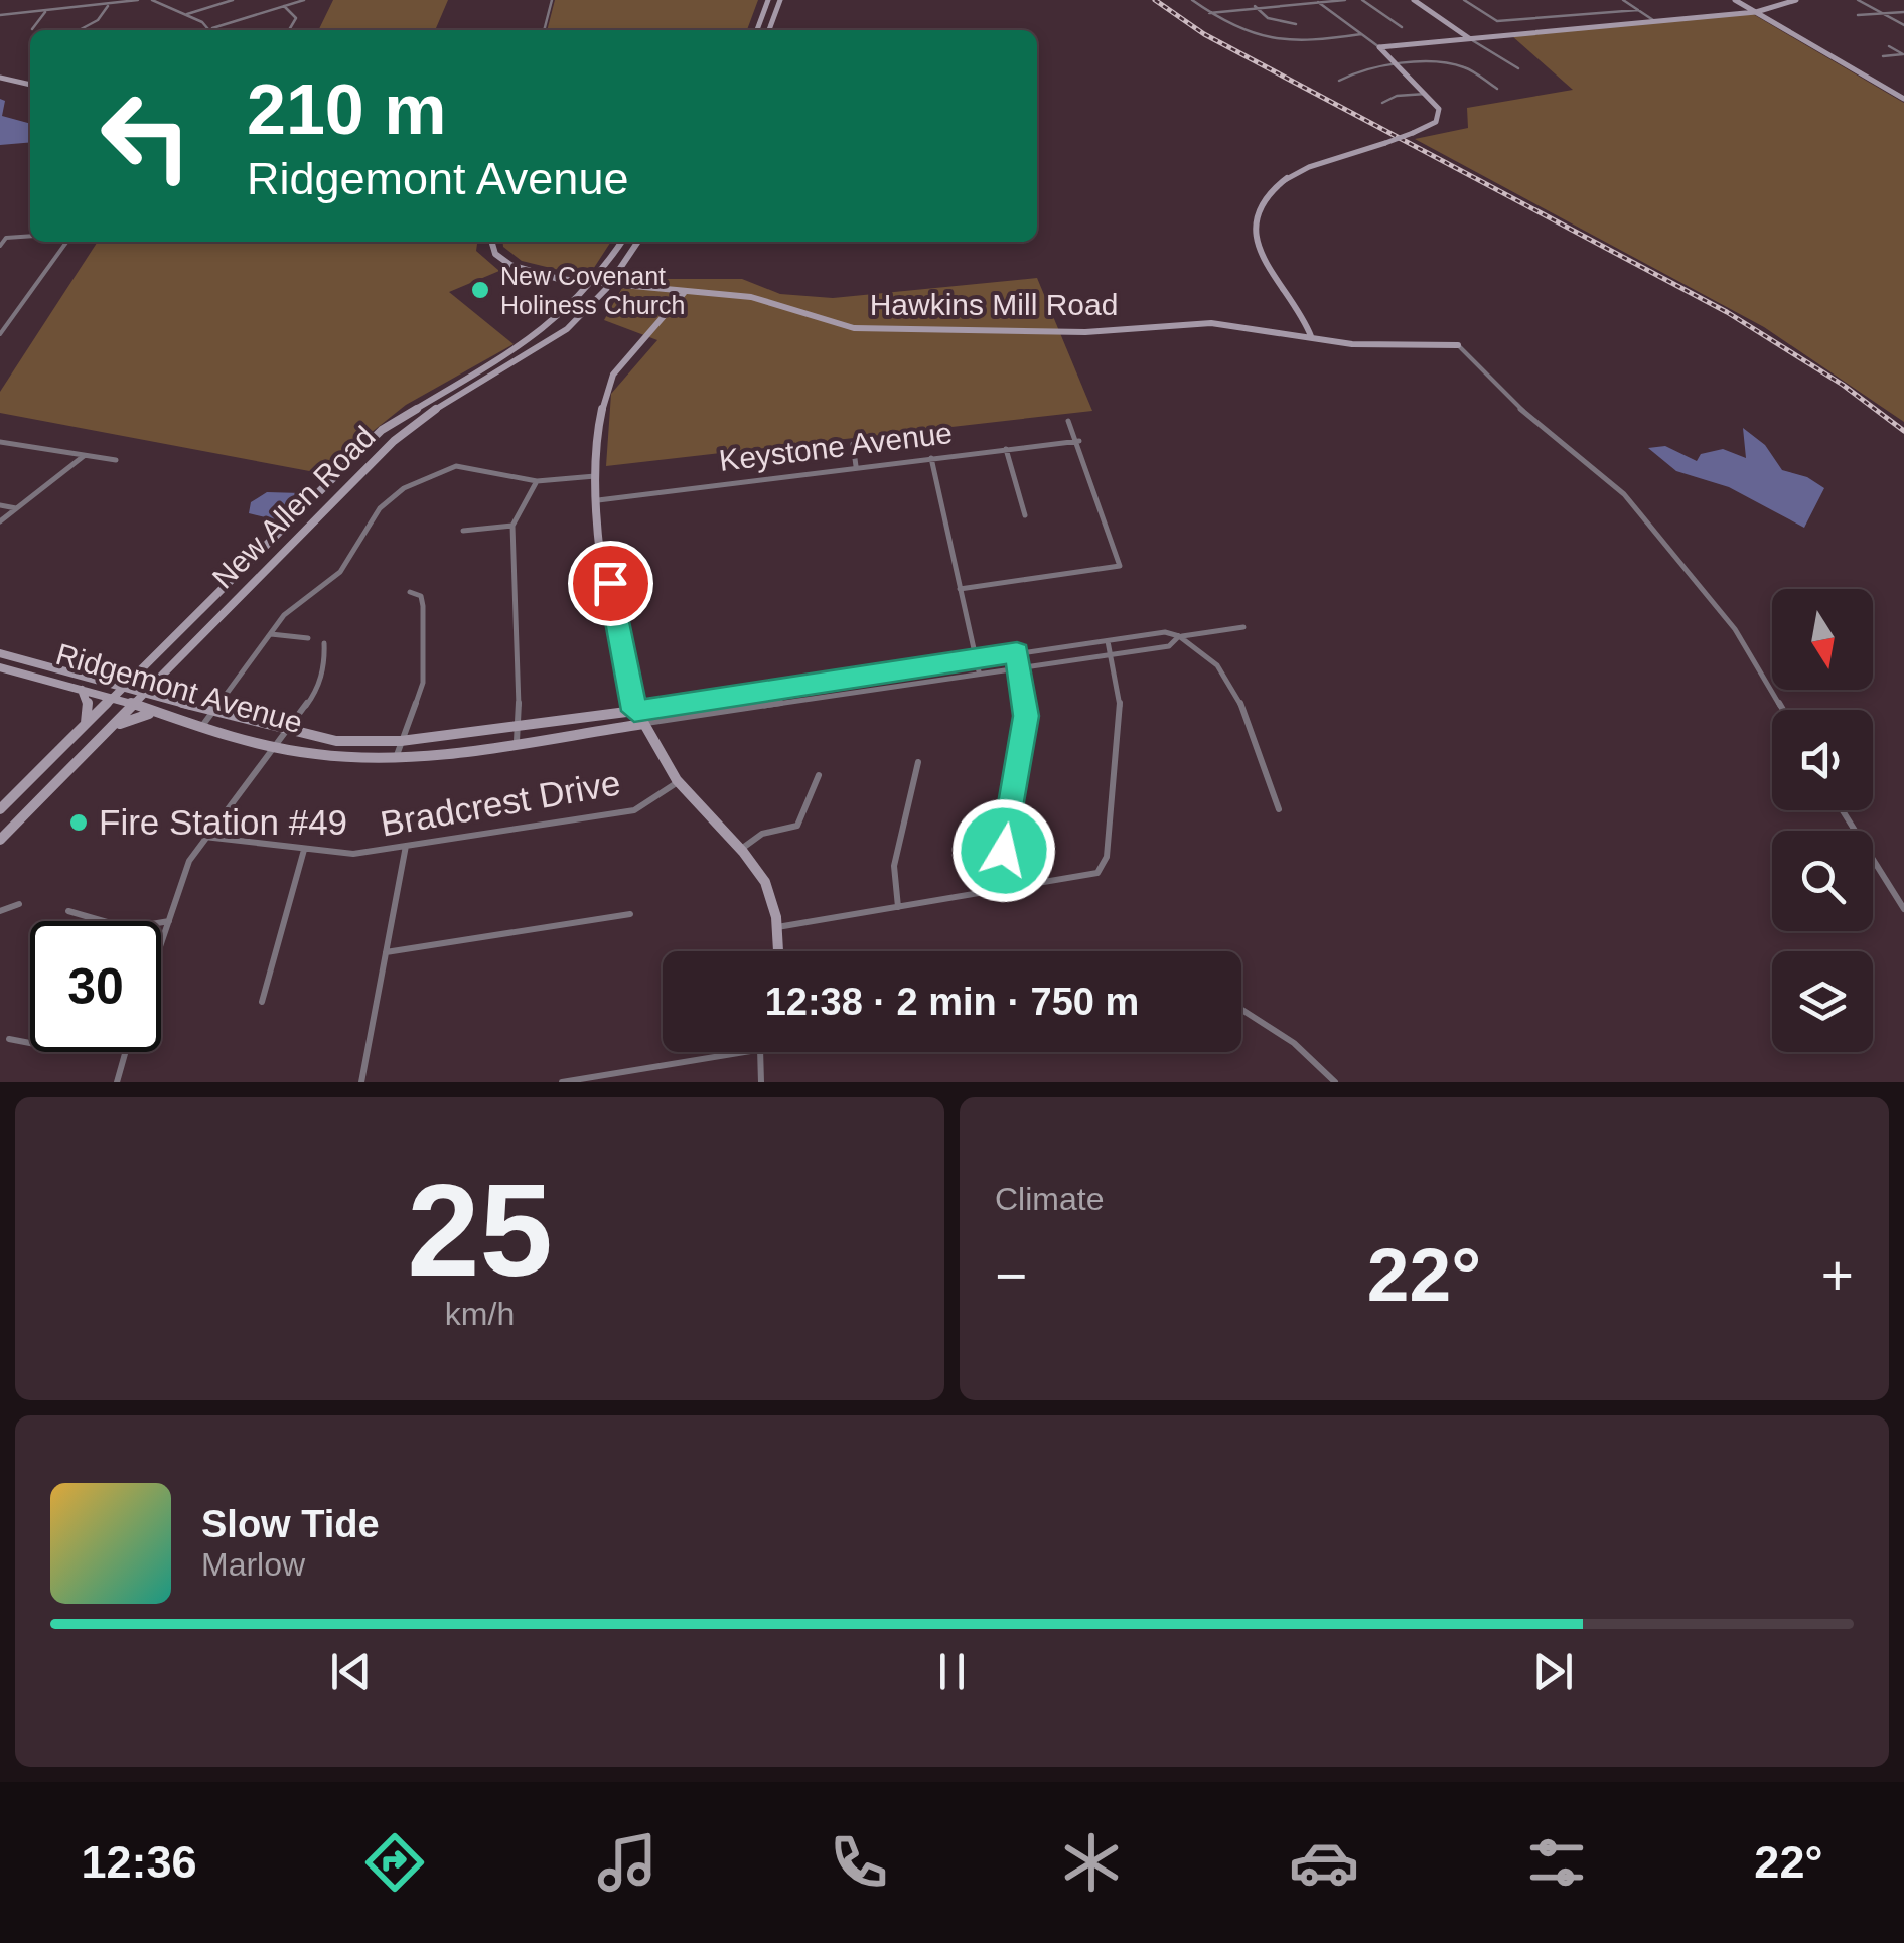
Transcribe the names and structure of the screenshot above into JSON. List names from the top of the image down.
{
  "streets": {
    "street": [
      "Hawkins Mill Road",
      "Keystone Avenue",
      "New Allen Road",
      "Ridgemont Avenue",
      "Bradcrest Drive"
    ]
  },
  "crossings": [
    ["Hawkins Mill Road", "New Allen Road"],
    ["New Allen Road", "Ridgemont Avenue"]
  ],
  "places": ["New Covenant Holiness Church", "Fire Station #49"],
  "north": "bottom",
  "page": {
    "turn": ["210 m", "Ridgemont Avenue"],
    "limit": "30",
    "trip": "12:38 · 2 min · 750 m",
    "tile": [
      ["25", "km/h"],
      "Climate"
    ],
    "heat": ["−", "22°", "+"],
    "song": ["Slow Tide", "Marlow"],
    "tabs": ["12:36", "22°"]
  }
}
